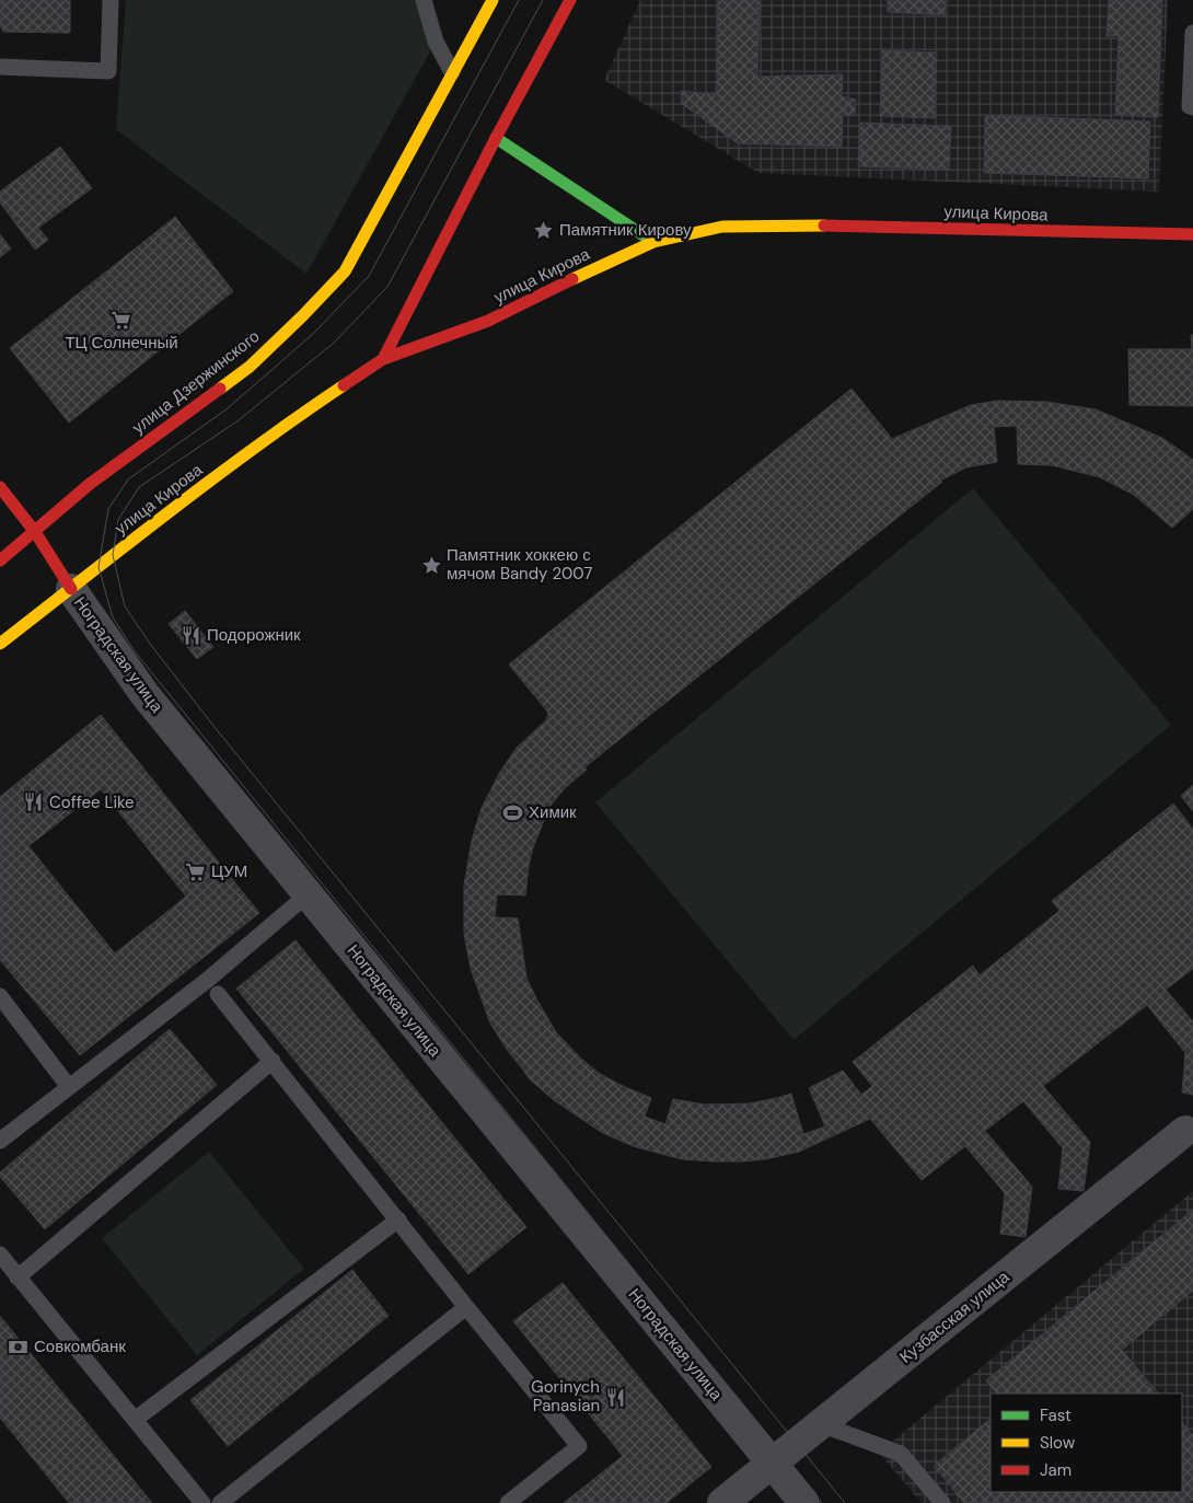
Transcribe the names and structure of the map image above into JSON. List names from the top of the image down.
{
  "streets": {
    "street": [
      "улица Кирова",
      "улица Дзержинского",
      "Ноградская улица",
      "Кузбасская улица"
    ]
  },
  "crossings": [
    ["улица Кирова", "Ноградская улица"],
    ["улица Дзержинского", "Ноградская улица"],
    ["Ноградская улица", "Кузбасская улица"]
  ],
  "places": {
    "place": ["Памятник Кирову", "Памятник хоккею с мячом Bandy 2007"],
    "supermarket": ["ТЦ Солнечный", "ЦУМ"],
    "restaurant": ["Подорожник", "Coffee Like", "Gorinych Panasian"],
    "sports": ["Химик"],
    "bank": ["Совкомбанк"]
  },
  "legend": ["Fast", "Slow", "Jam"]
}
